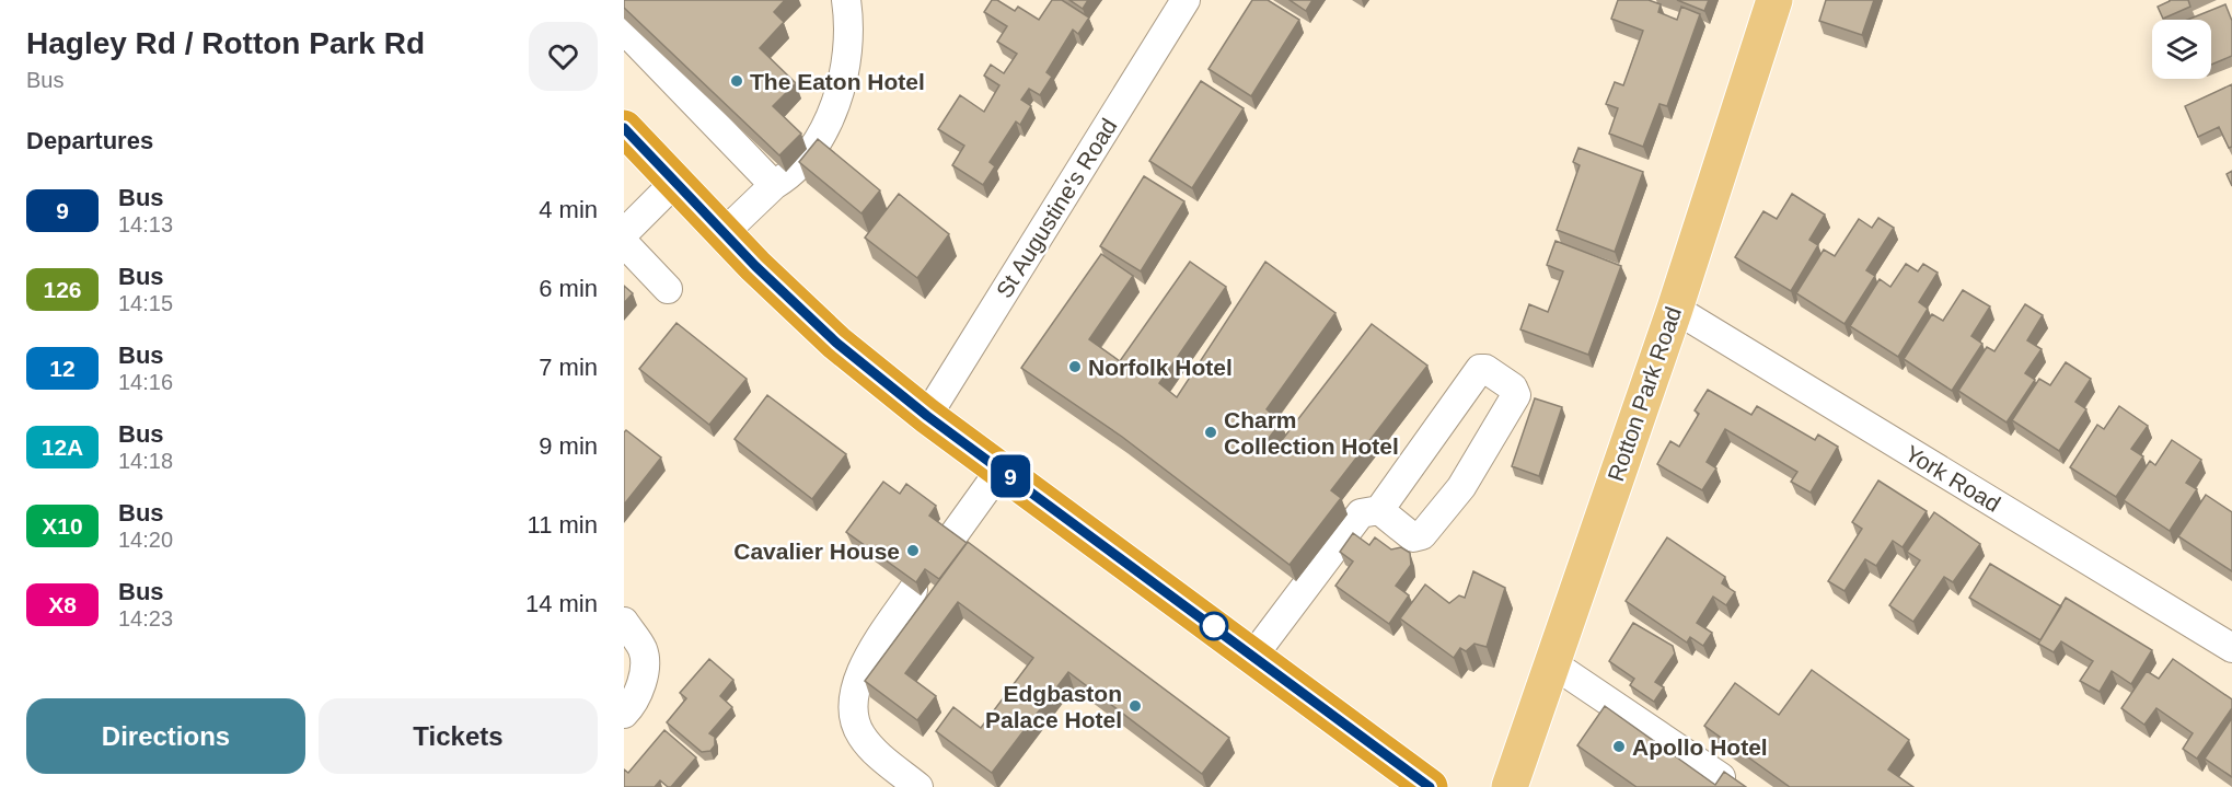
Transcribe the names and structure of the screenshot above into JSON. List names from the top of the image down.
{
  "streets": {
    "main road": ["Rotton Park Road"],
    "street": ["St Augustine's Road", "York Road"]
  },
  "crossings": [
    ["Rotton Park Road", "York Road"]
  ],
  "places": [
    "The Eaton Hotel",
    "Norfolk Hotel",
    "Charm Collection Hotel",
    "Cavalier House",
    "Edgbaston Palace Hotel",
    "Apollo Hotel"
  ],
  "lines": ["bus line 9"],
  "page": {
    "heading": [
      ["Hagley Rd / Rotton Park Rd", "Bus"],
      "Departures"
    ],
    "on_map": "9",
    "list": [
      {
        "mark": "9",
        "name": "Bus",
        "note": "14:13",
        "value": "4 min"
      },
      {
        "mark": "126",
        "name": "Bus",
        "note": "14:15",
        "value": "6 min"
      },
      {
        "mark": "12",
        "name": "Bus",
        "note": "14:16",
        "value": "7 min"
      },
      {
        "mark": "12A",
        "name": "Bus",
        "note": "14:18",
        "value": "9 min"
      },
      {
        "mark": "X10",
        "name": "Bus",
        "note": "14:20",
        "value": "11 min"
      },
      {
        "mark": "X8",
        "name": "Bus",
        "note": "14:23",
        "value": "14 min"
      }
    ],
    "buttons": ["Directions", "Tickets"]
  }
}
